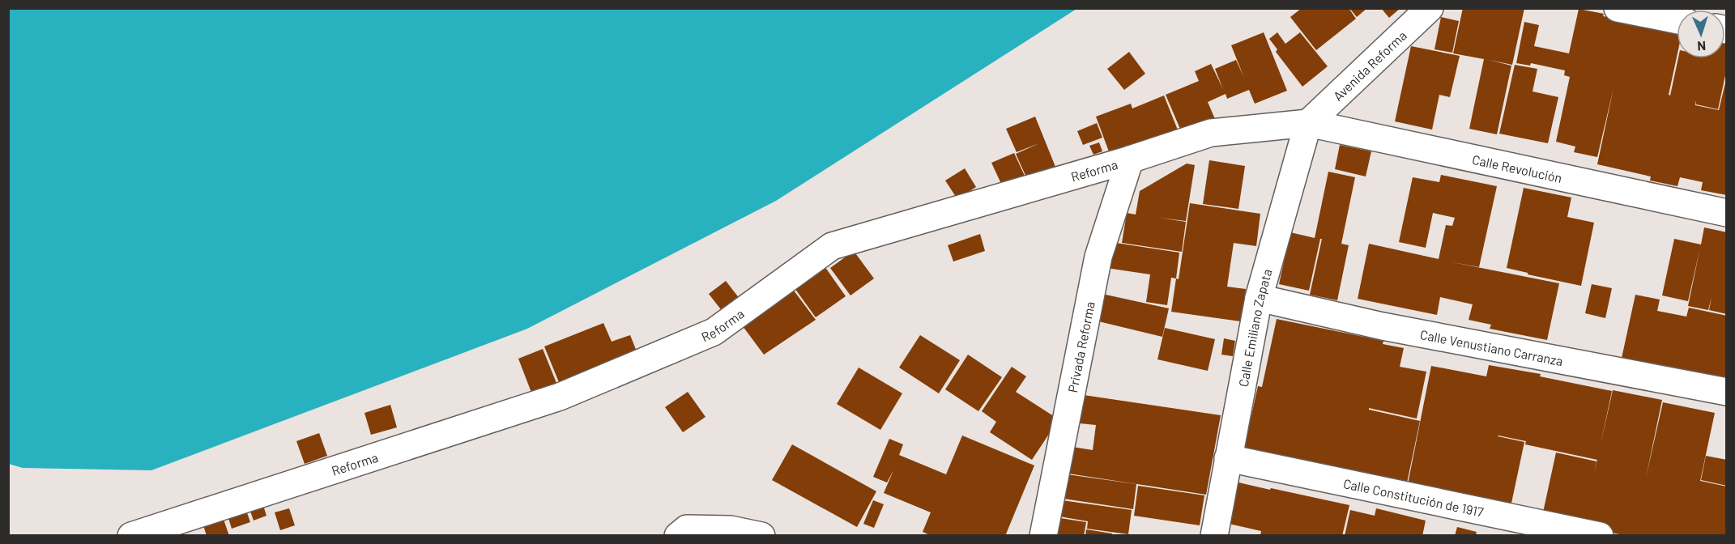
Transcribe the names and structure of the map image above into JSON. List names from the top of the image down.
{
  "streets": {
    "street": [
      "Avenida Reforma",
      "Calle Revolución",
      "Reforma",
      "Calle Emiliano Zapata",
      "Privada Reforma",
      "Calle Venustiano Carranza",
      "Calle Constitución de 1917"
    ]
  },
  "crossings": [
    ["Avenida Reforma", "Calle Revolución"],
    ["Avenida Reforma", "Reforma"],
    ["Avenida Reforma", "Calle Emiliano Zapata"],
    ["Calle Revolución", "Reforma"],
    ["Calle Revolución", "Calle Emiliano Zapata"],
    ["Reforma", "Calle Emiliano Zapata"],
    ["Reforma", "Privada Reforma"],
    ["Calle Emiliano Zapata", "Calle Venustiano Carranza"],
    ["Calle Emiliano Zapata", "Calle Constitución de 1917"]
  ],
  "north": "bottom"
}
